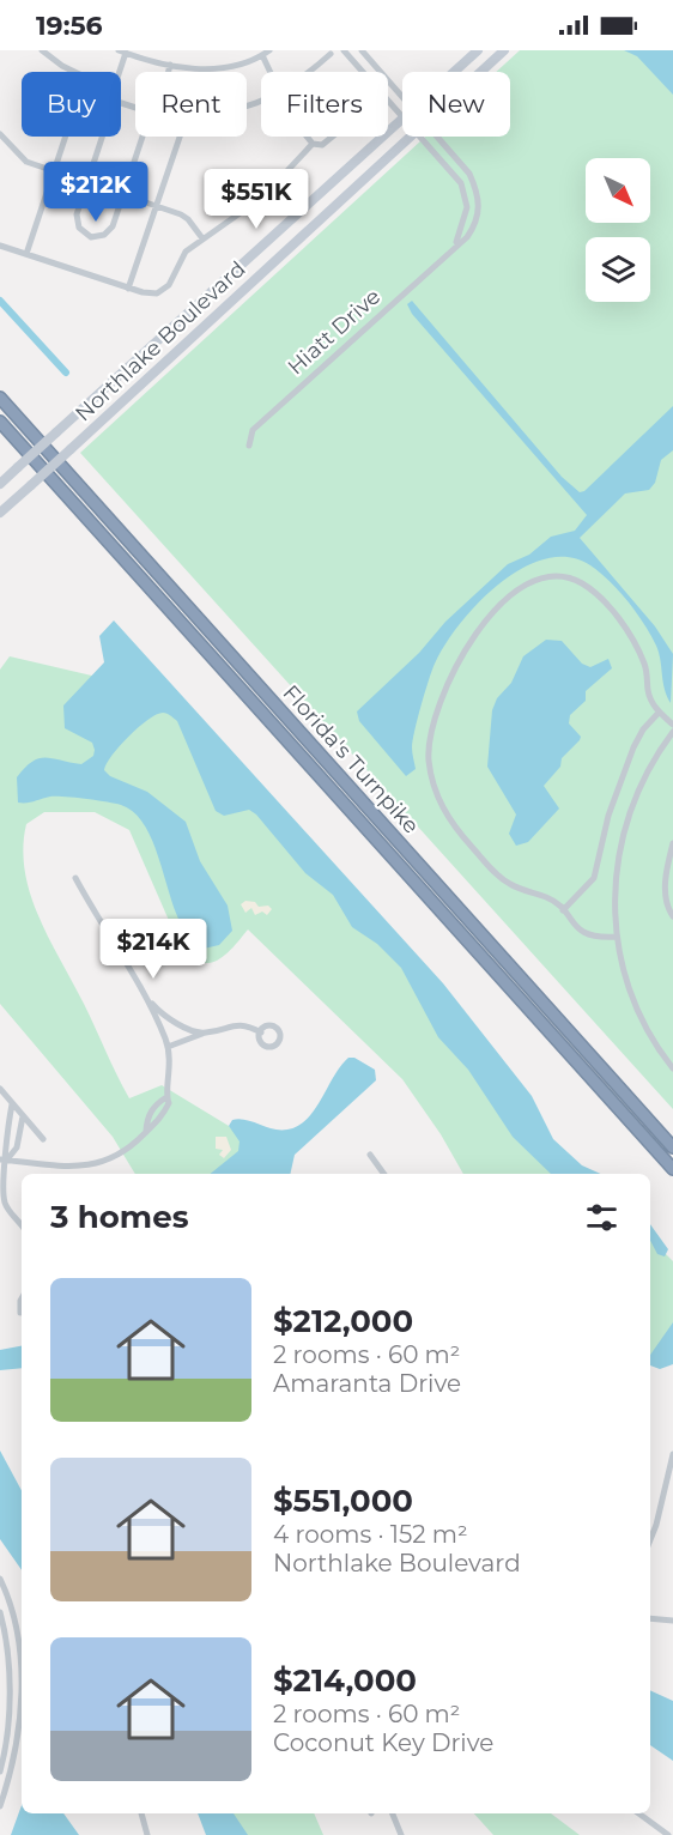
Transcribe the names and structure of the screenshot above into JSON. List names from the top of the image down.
{
  "streets": {
    "highway": ["Florida's Turnpike"],
    "main road": ["Northlake Boulevard"],
    "street": ["Hiatt Drive"]
  },
  "crossings": [
    ["Hiatt Drive", "Northlake Boulevard"]
  ],
  "north": "bottom right",
  "page": {
    "status": "19:56",
    "chip": [
      "Buy",
      "Rent",
      "Filters",
      "New"
    ],
    "price": ["$212K", "$551K", "$214K"],
    "heading": "3 homes",
    "list": [
      {
        "name": "$212,000",
        "note": "2 rooms · 60 m² · Amaranta Drive"
      },
      {
        "name": "$551,000",
        "note": "4 rooms · 152 m² · Northlake Boulevard"
      },
      {
        "name": "$214,000",
        "note": "2 rooms · 60 m² · Coconut Key Drive"
      }
    ]
  }
}
